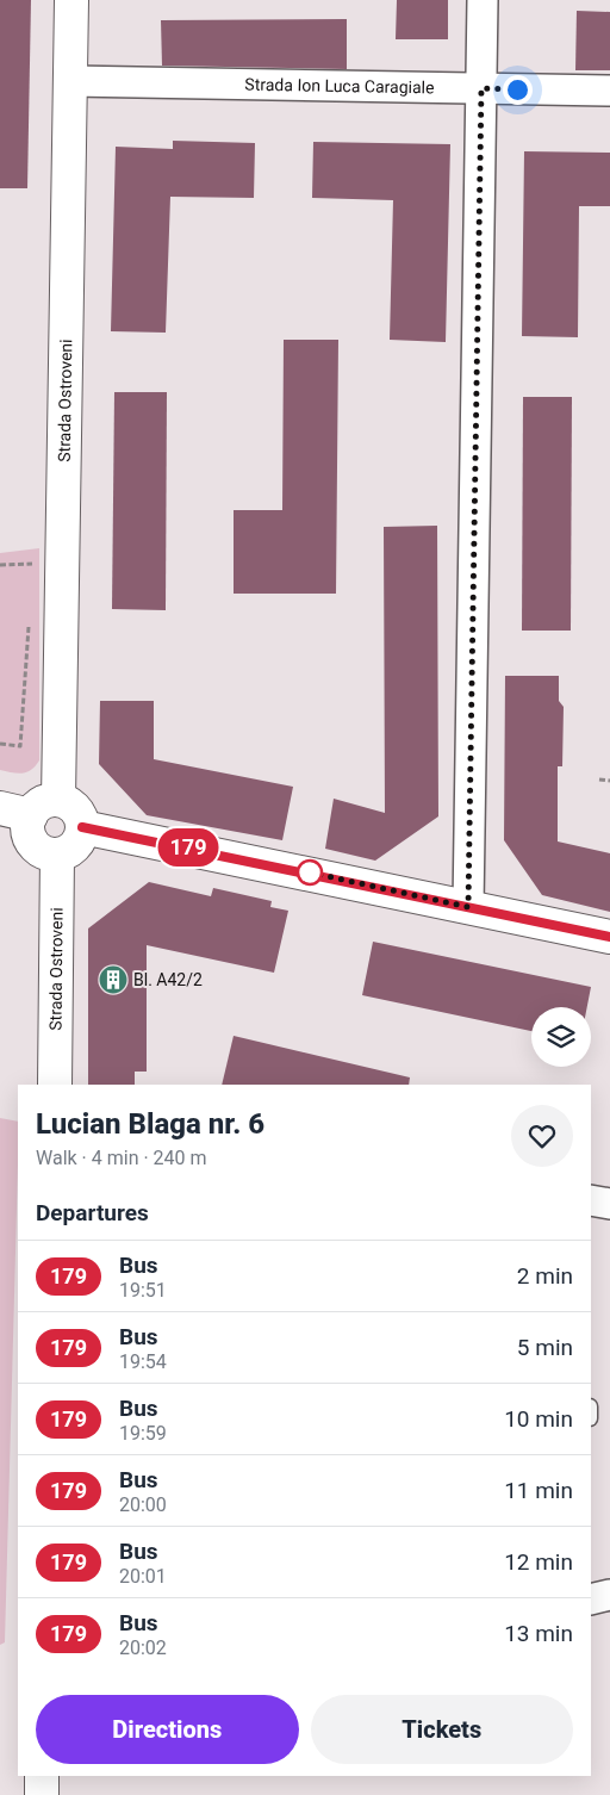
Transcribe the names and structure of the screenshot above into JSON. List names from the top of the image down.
{
  "streets": {
    "street": ["Strada Ion Luca Caragiale", "Strada Ostroveni"]
  },
  "crossings": [
    ["Strada Ion Luca Caragiale", "Strada Ostroveni"]
  ],
  "places": {
    "building": ["Bl. A42/2"]
  },
  "lines": ["bus line 179"],
  "page": {
    "on_map": "179",
    "heading": [
      ["Lucian Blaga nr. 6", "Walk · 4 min · 240 m"],
      "Departures"
    ],
    "list": [
      {
        "mark": "179",
        "name": "Bus",
        "note": "19:51",
        "value": "2 min"
      },
      {
        "mark": "179",
        "name": "Bus",
        "note": "19:54",
        "value": "5 min"
      },
      {
        "mark": "179",
        "name": "Bus",
        "note": "19:59",
        "value": "10 min"
      },
      {
        "mark": "179",
        "name": "Bus",
        "note": "20:00",
        "value": "11 min"
      },
      {
        "mark": "179",
        "name": "Bus",
        "note": "20:01",
        "value": "12 min"
      },
      {
        "mark": "179",
        "name": "Bus",
        "note": "20:02",
        "value": "13 min"
      }
    ],
    "buttons": ["Directions", "Tickets"]
  }
}
